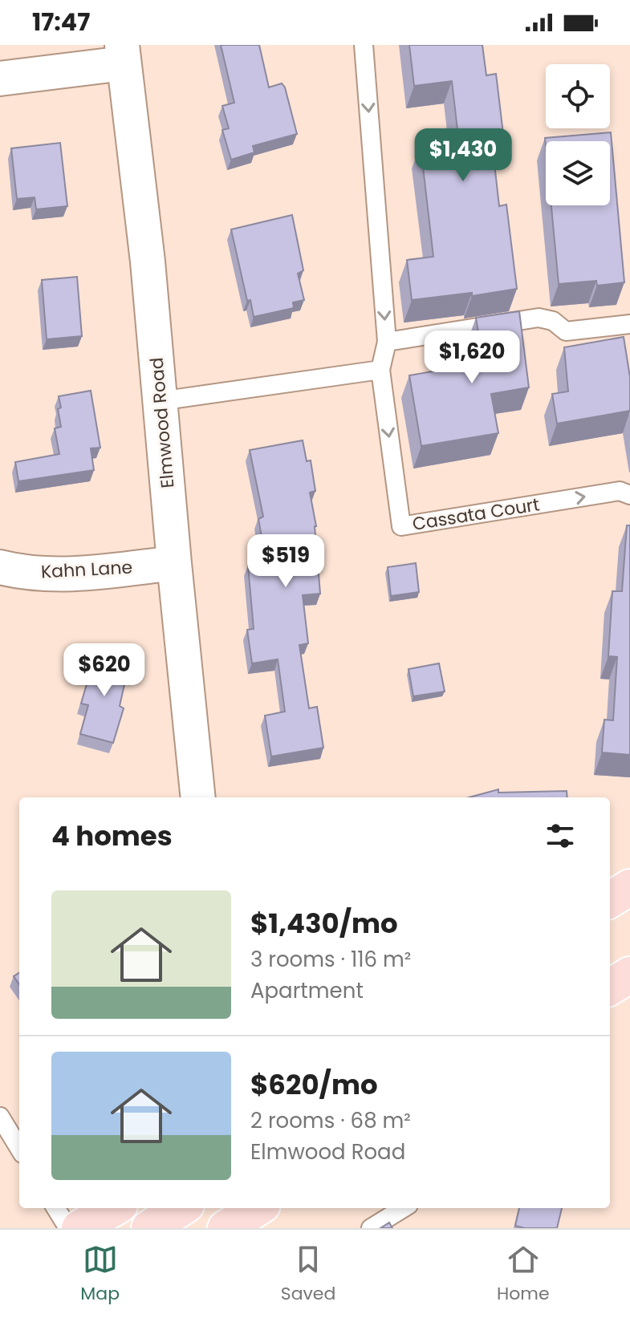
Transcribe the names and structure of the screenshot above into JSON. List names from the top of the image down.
{
  "streets": {
    "street": ["Elmwood Road", "Kahn Lane"],
    "lane": ["Cassata Court"]
  },
  "crossings": [
    ["Elmwood Road", "Kahn Lane"]
  ],
  "page": {
    "status": "17:47",
    "price": [
      "$1,430",
      "$1,620",
      "$519",
      "$620"
    ],
    "heading": "4 homes",
    "list": [
      {
        "name": "$1,430/mo",
        "note": "3 rooms · 116 m² · Apartment"
      },
      {
        "name": "$620/mo",
        "note": "2 rooms · 68 m² · Elmwood Road"
      }
    ],
    "tabs": ["Map", "Saved", "Home"]
  }
}
